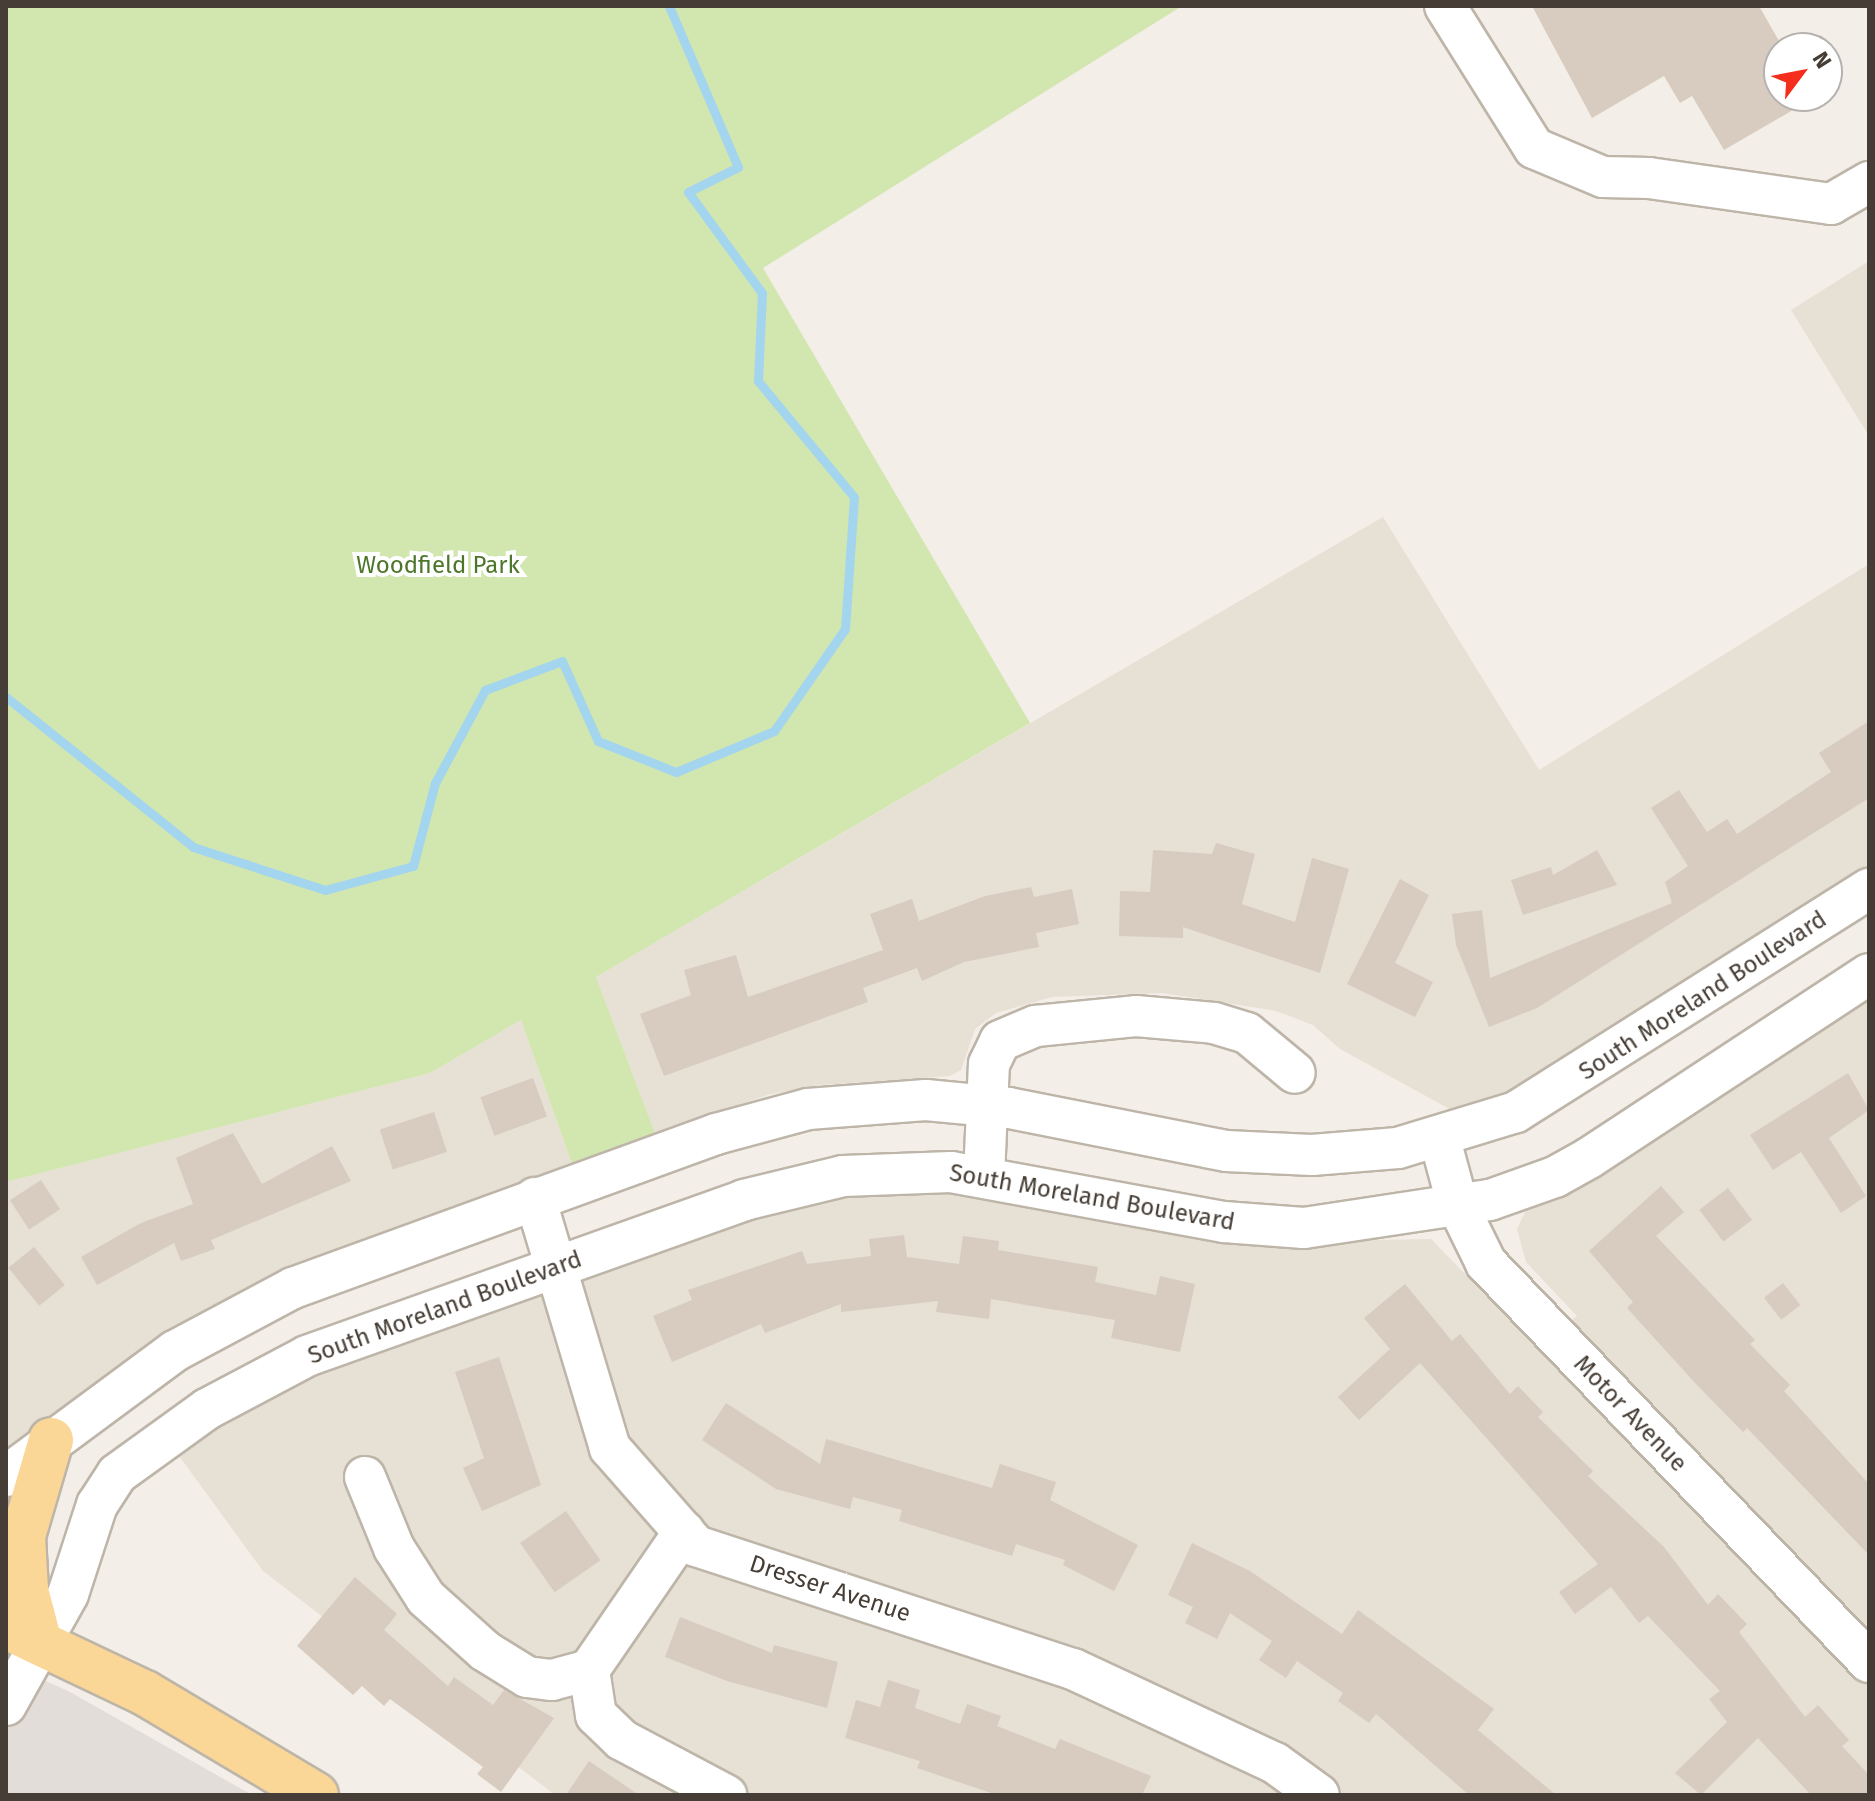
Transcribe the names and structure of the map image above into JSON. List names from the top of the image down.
{
  "streets": {
    "street": ["South Moreland Boulevard", "Motor Avenue", "Dresser Avenue"]
  },
  "crossings": [
    ["South Moreland Boulevard", "Motor Avenue"],
    ["South Moreland Boulevard", "Dresser Avenue"]
  ],
  "parks": ["Woodfield Park"],
  "north": "top right"
}
